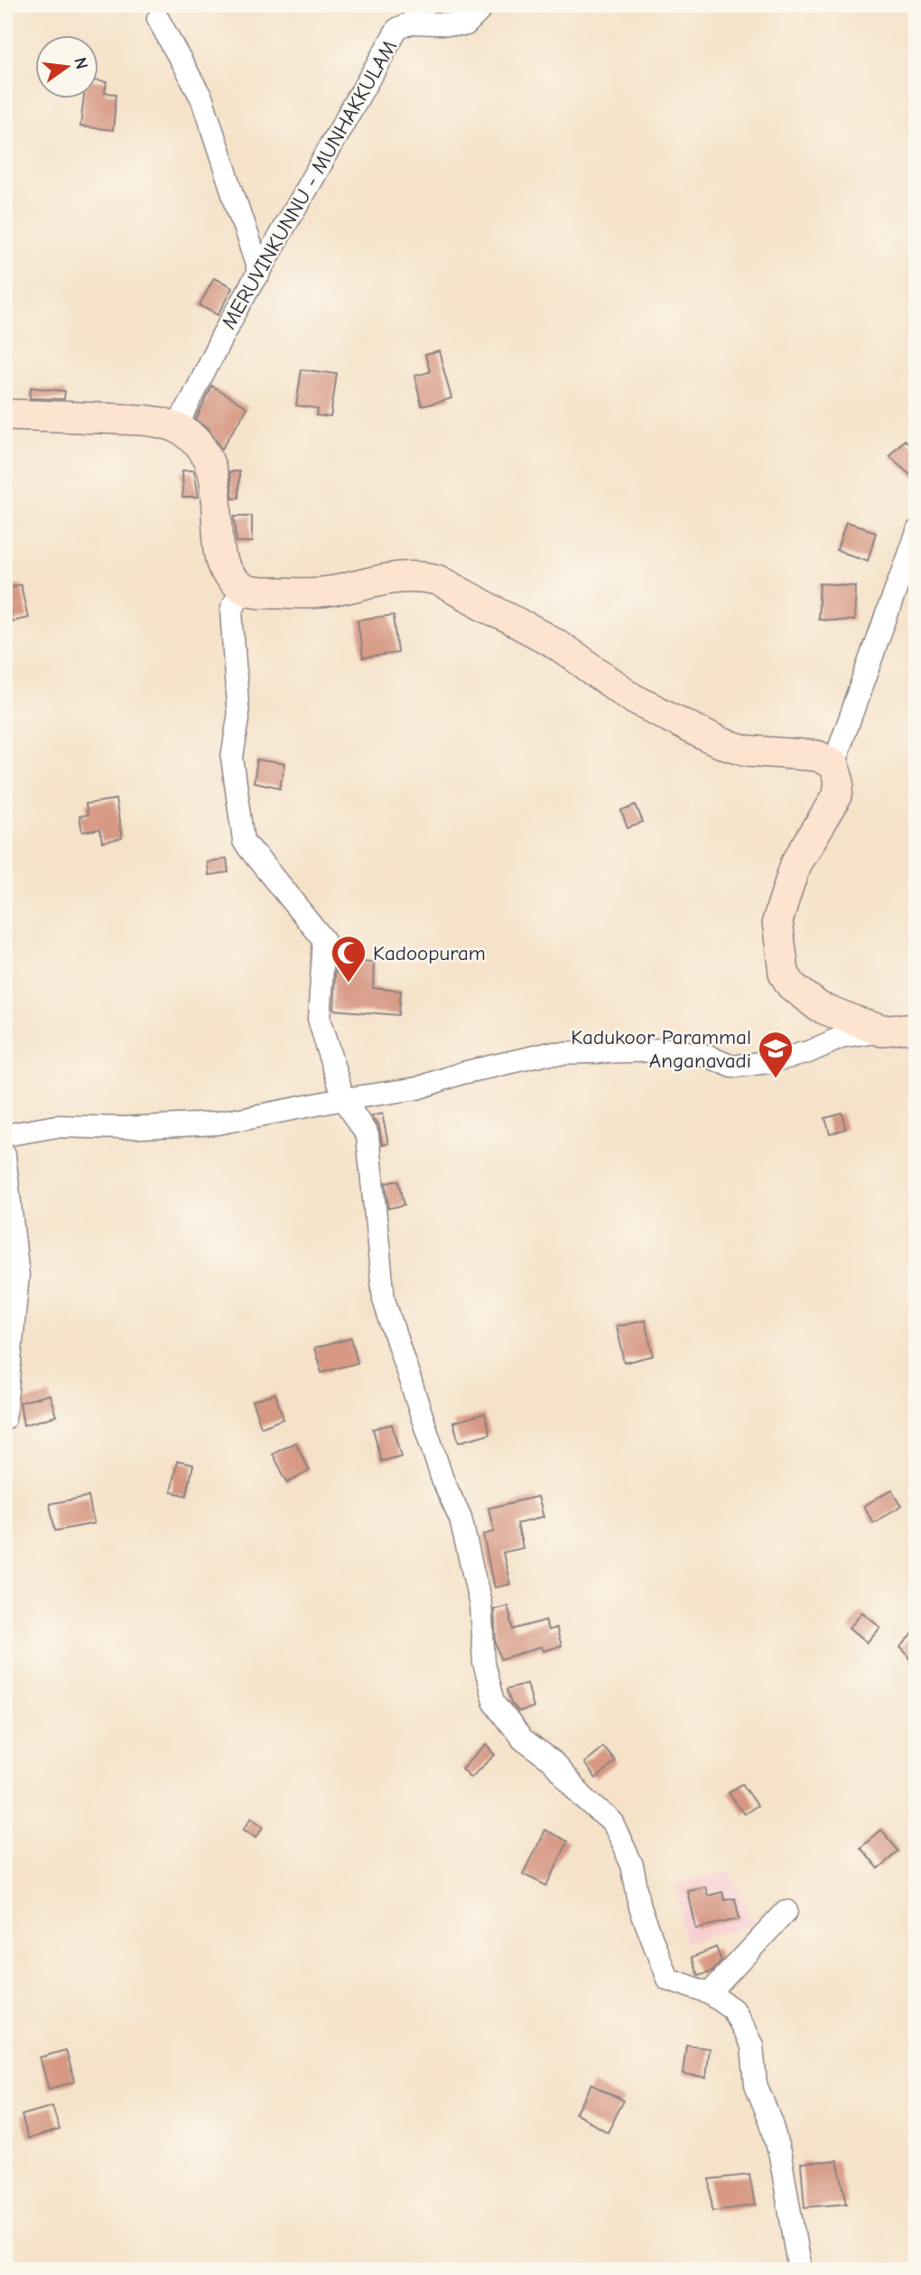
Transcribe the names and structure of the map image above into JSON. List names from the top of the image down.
{
  "streets": {
    "street": ["MERUVINKUNNU - MUNHAKKULAM"]
  },
  "places": {
    "mosque": ["Kadoopuram"],
    "school or university": ["Kadukoor Parammal Anganavadi"]
  },
  "north": "right"
}
